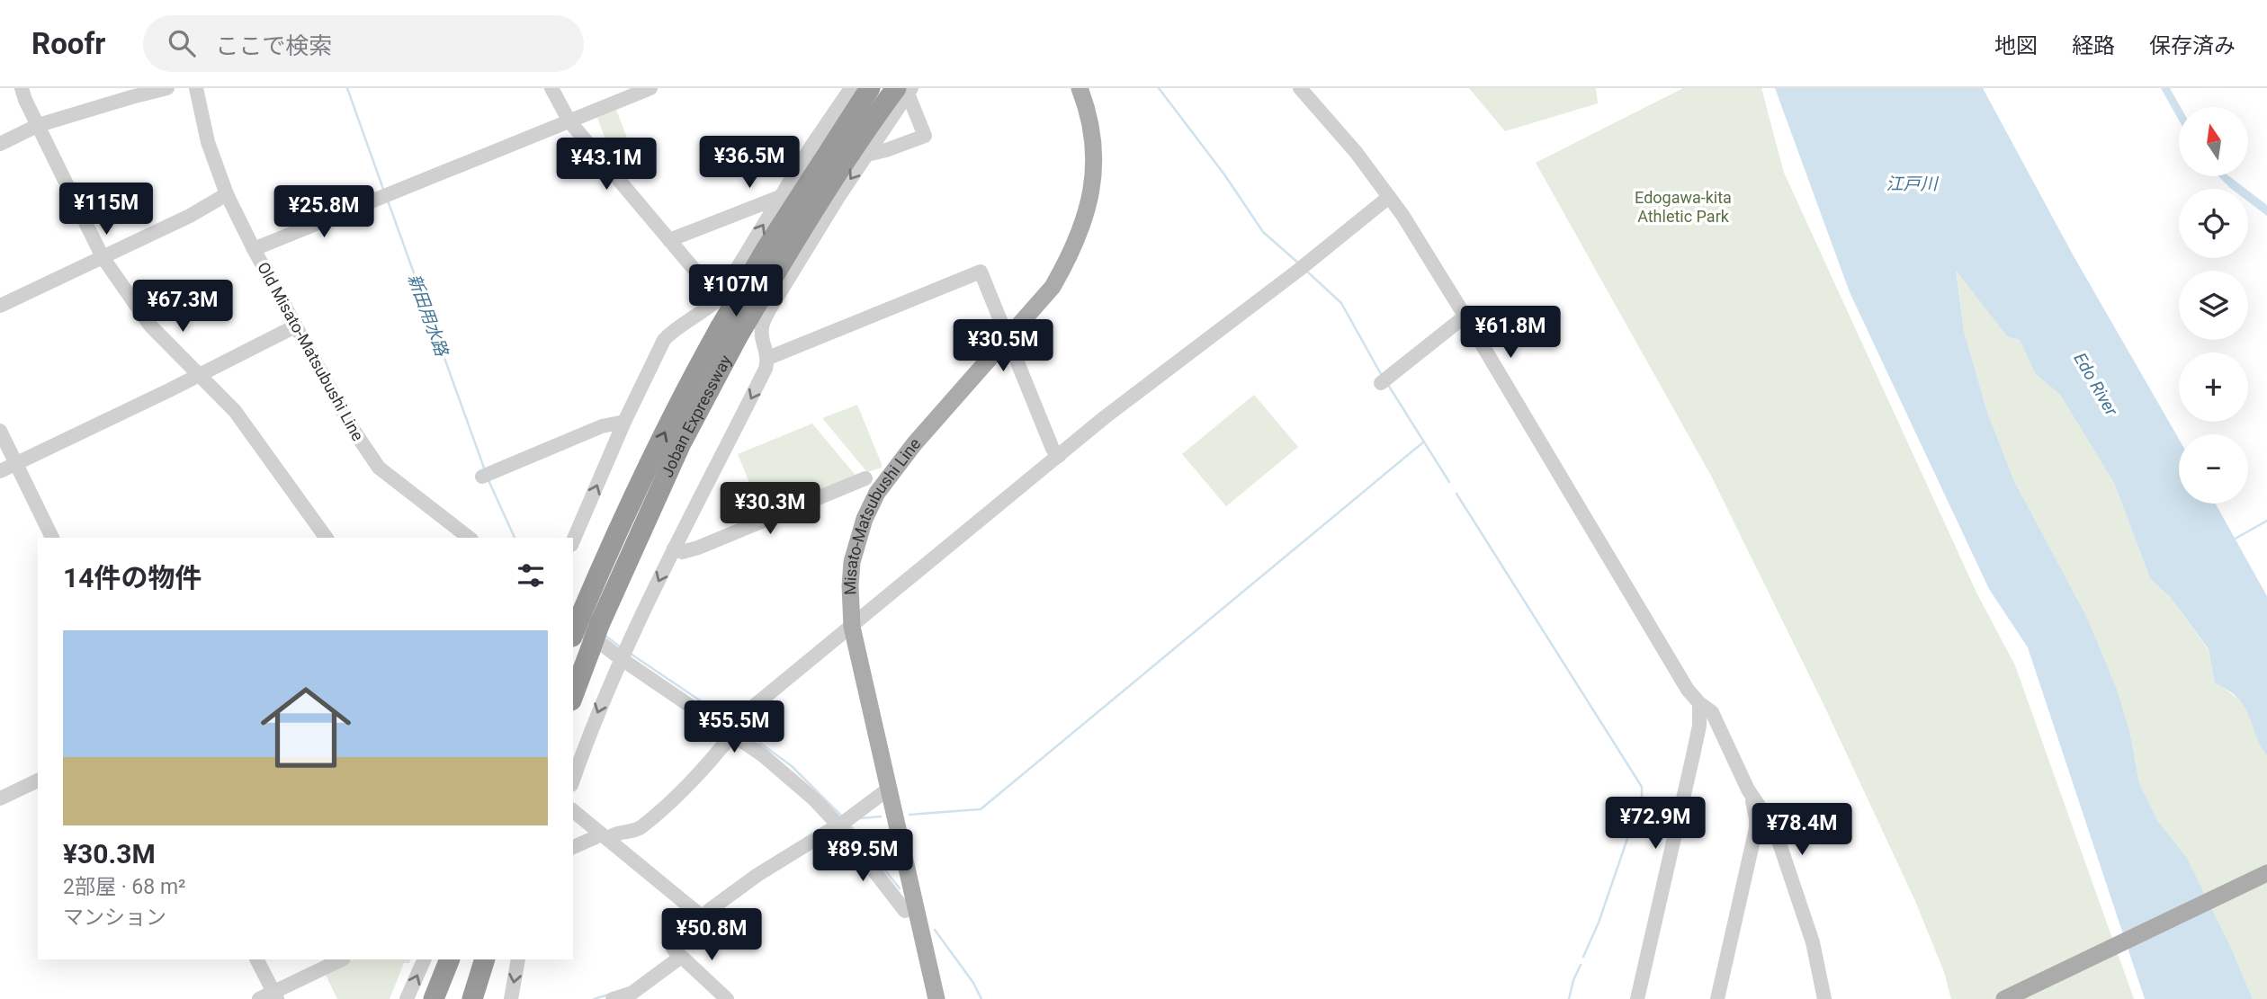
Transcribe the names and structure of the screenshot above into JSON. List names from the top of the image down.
{
  "streets": {
    "highway": ["Joban Expressway"],
    "main road": ["Misato-Matsubushi Line"],
    "street": ["Old Misato-Matsubushi Line"]
  },
  "water": ["江戸川", "新田用水路", "Edo River"],
  "parks": ["Edogawa-kita Athletic Park"],
  "north": "top",
  "page": {
    "header": "Roofr",
    "search": "ここで検索",
    "nav": ["地図", "経路", "保存済み"],
    "map_buttons": ["+", "−"],
    "price": [
      "¥36.5M",
      "¥43.1M",
      "¥115M",
      "¥25.8M",
      "¥107M",
      "¥67.3M",
      "¥61.8M",
      "¥30.5M",
      "¥30.3M",
      "¥55.5M",
      "¥72.9M",
      "¥78.4M",
      "¥89.5M",
      "¥50.8M"
    ],
    "heading": "14件の物件",
    "list": [
      {
        "name": "¥30.3M",
        "note": "2部屋 · 68 m² · マンション"
      }
    ]
  }
}
